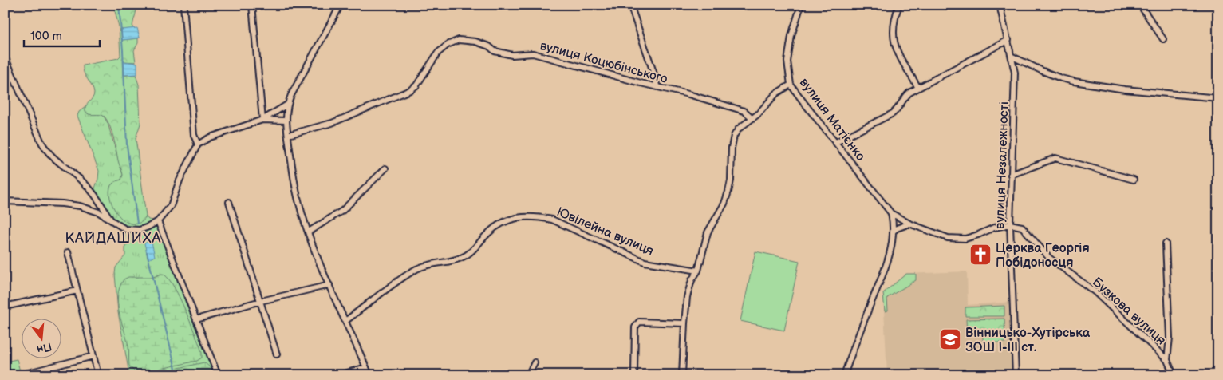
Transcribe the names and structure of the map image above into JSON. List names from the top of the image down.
{
  "streets": {
    "street": [
      "вулиця Коцюбінського",
      "вулиця Матієнко",
      "вулиця Незалежності",
      "Ювілейна вулиця",
      "Бузкова вулиця"
    ]
  },
  "crossings": [
    ["вулиця Матієнко", "вулиця Незалежності"],
    ["вулиця Матієнко", "Бузкова вулиця"],
    ["вулиця Незалежності", "Бузкова вулиця"]
  ],
  "districts": ["КАЙДАШИХА"],
  "places": {
    "church": ["Церква Георгія Побідоносця"],
    "school or university": ["Вінницько-Хутірська ЗОШ І-ІІІ ст."]
  },
  "scale_bar": "100 m",
  "north": "bottom"
}
